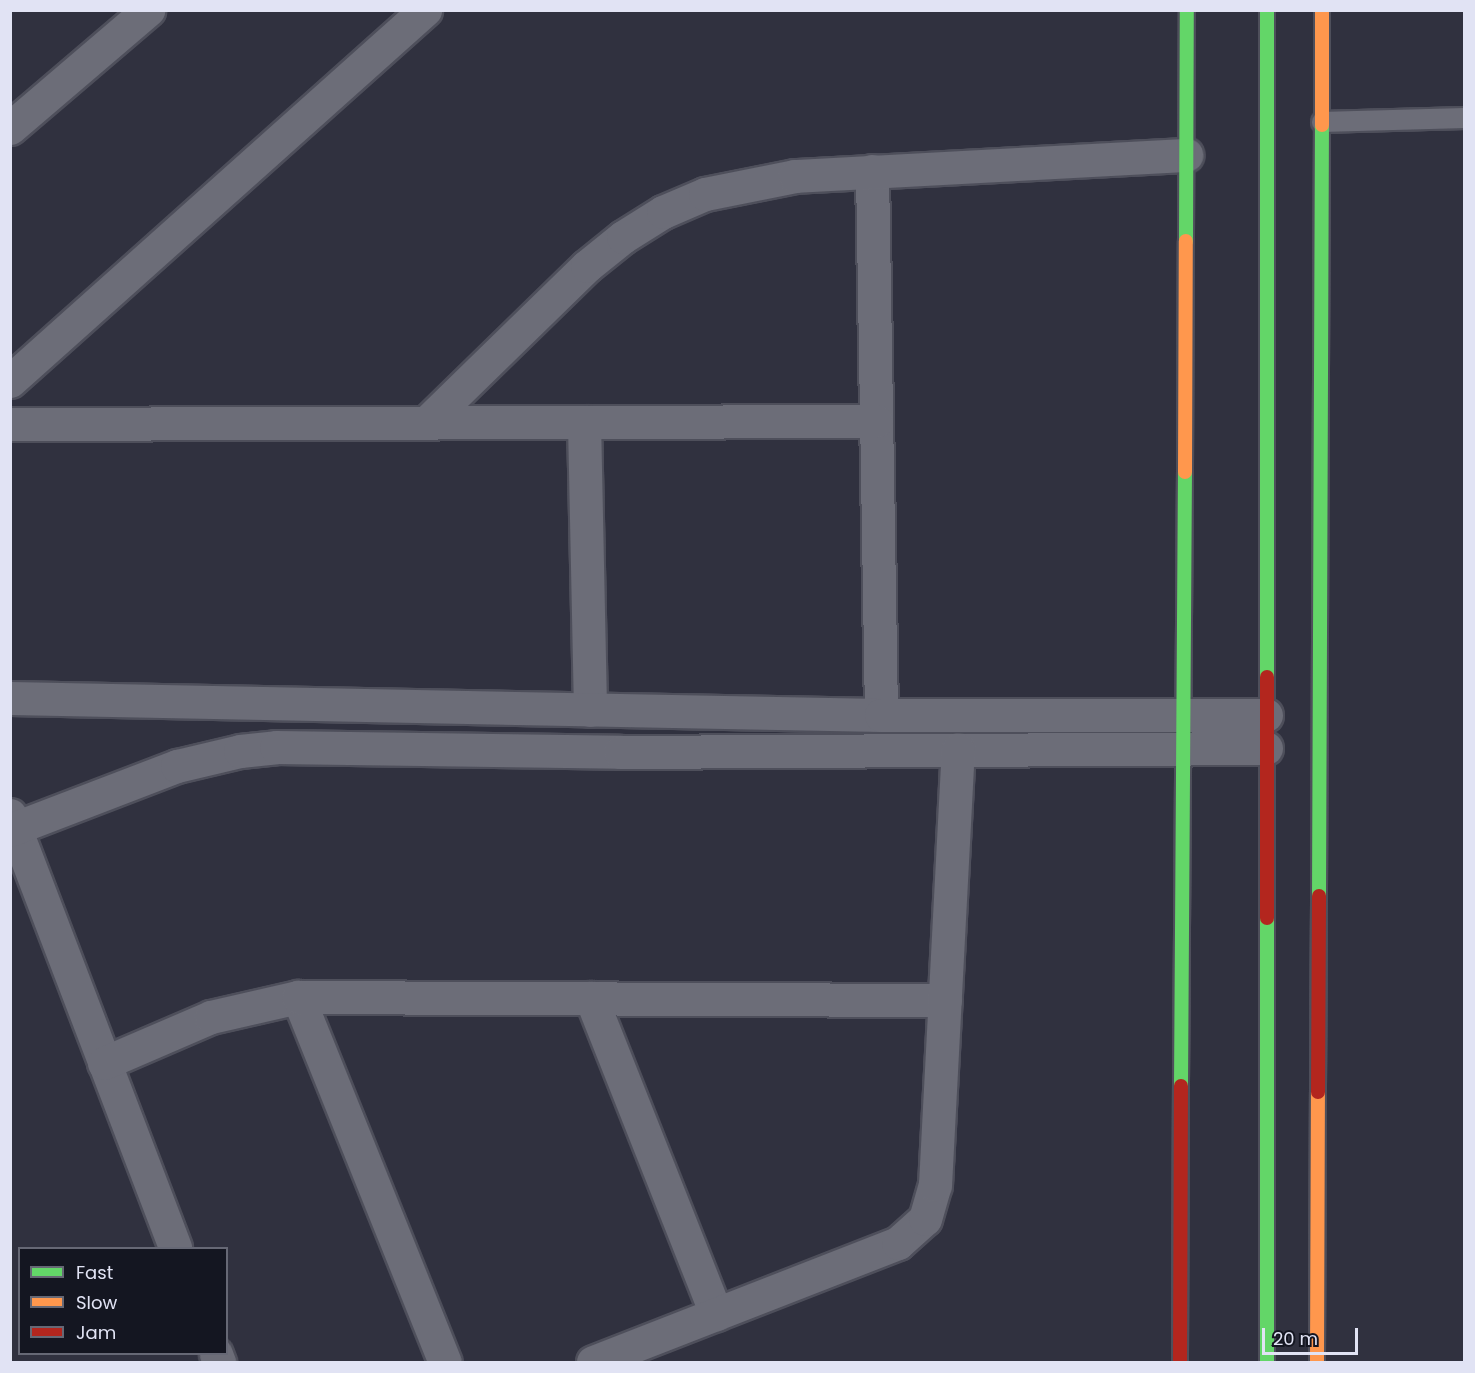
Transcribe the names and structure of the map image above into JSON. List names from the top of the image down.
{
  "legend": ["Fast", "Slow", "Jam"],
  "scale_bar": "20 m"
}
